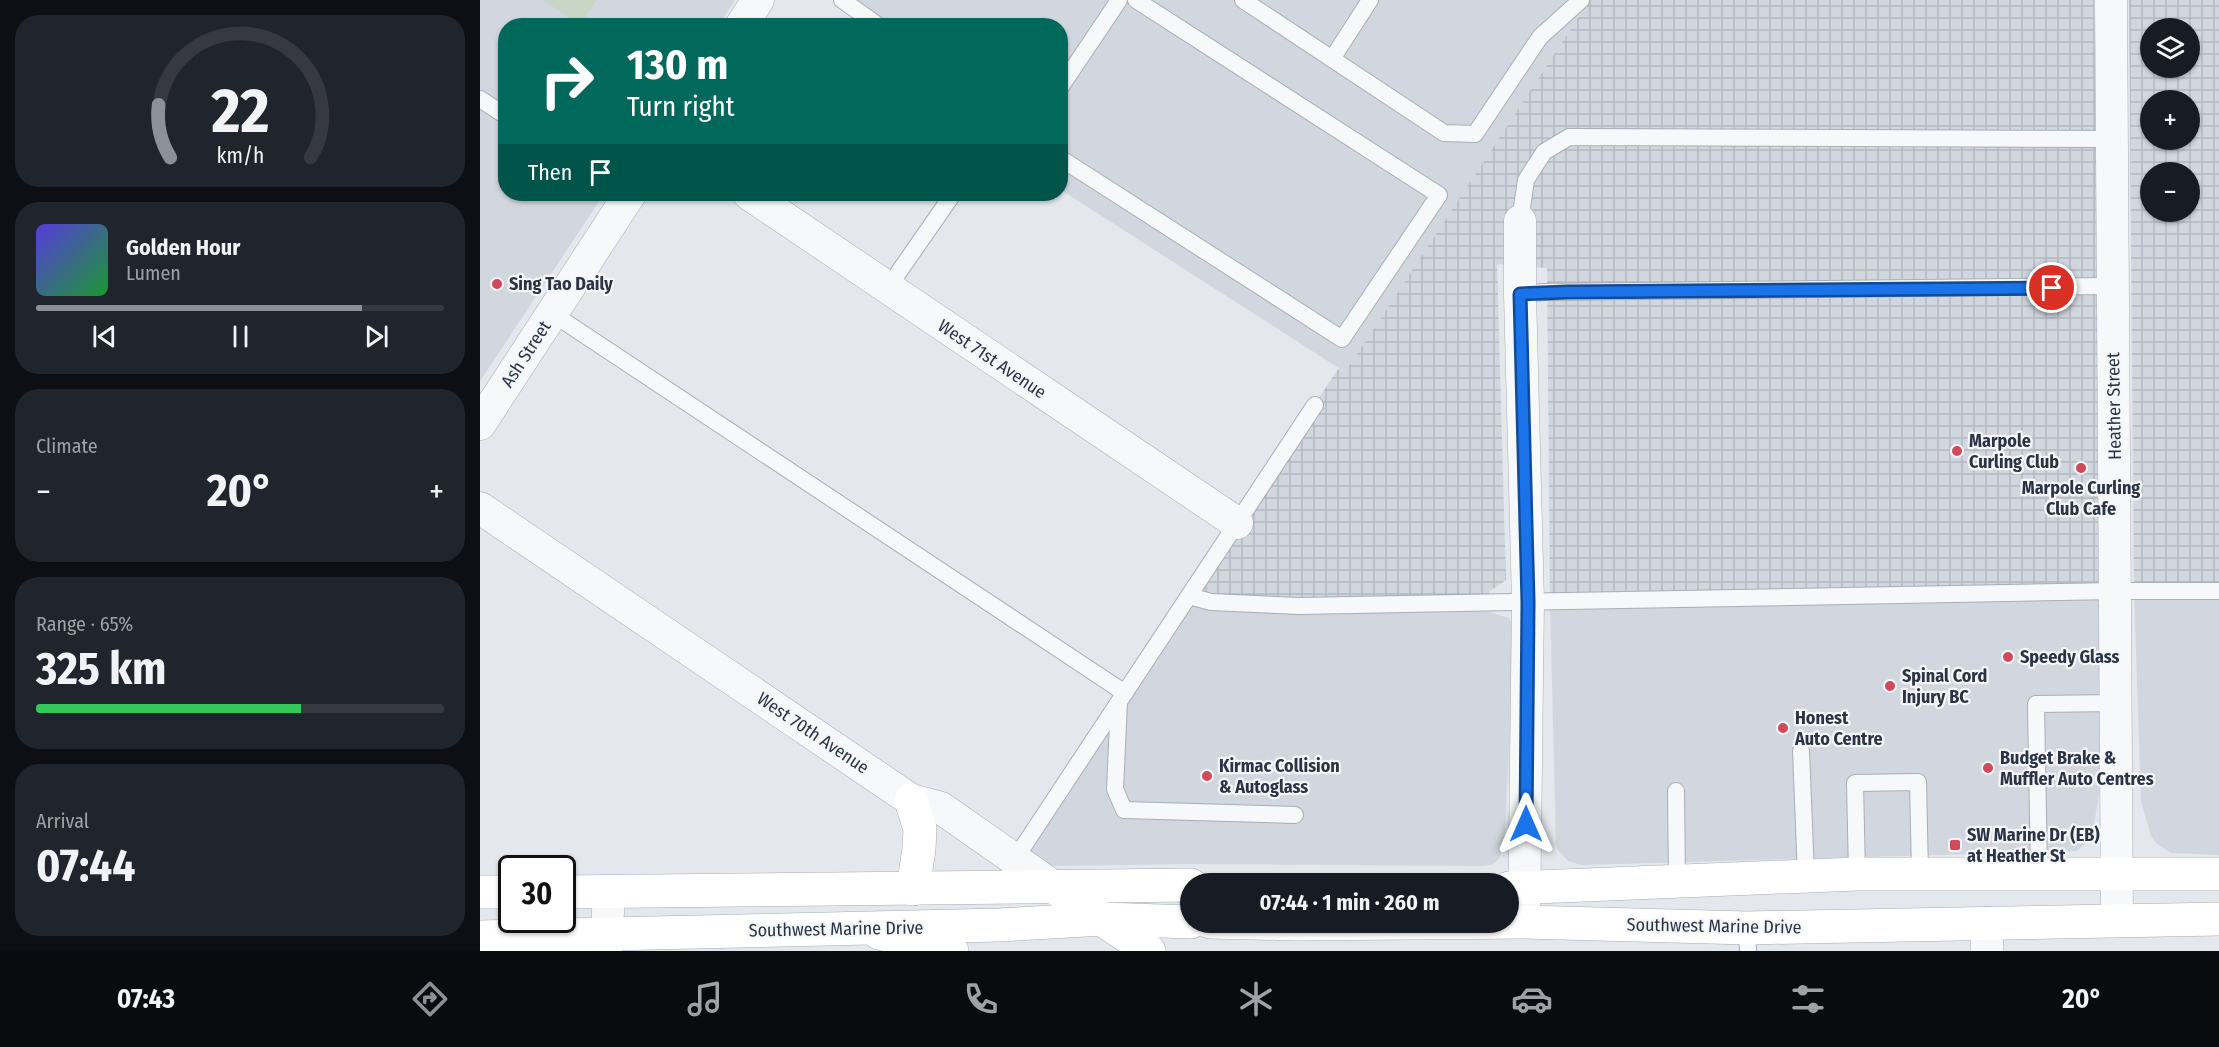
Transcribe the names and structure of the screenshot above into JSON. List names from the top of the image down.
{
  "streets": {
    "main road": ["West 70th Avenue", "Southwest Marine Drive"],
    "street": ["Ash Street", "West 71st Avenue", "Heather Street"]
  },
  "crossings": [
    ["Heather Street", "Southwest Marine Drive"],
    ["West 70th Avenue", "Southwest Marine Drive"]
  ],
  "places": {
    "other": [
      "Sing Tao Daily",
      "Marpole Curling Club",
      "Marpole Curling Club Cafe",
      "Speedy Glass",
      "Spinal Cord Injury BC",
      "Honest Auto Centre",
      "Budget Brake & Muffler Auto Centres",
      "Kirmac Collision & Autoglass"
    ],
    "transit": ["SW Marine Dr (EB) at Heather St"]
  },
  "page": {
    "map_buttons": ["+", "−"],
    "turn": ["130 m", "Turn right"],
    "then": "Then",
    "song": ["Golden Hour", "Lumen"],
    "tile": [
      "Climate",
      ["Range · 65%", "325 km"],
      ["Arrival", "07:44"]
    ],
    "heat": ["−", "20°", "+"],
    "limit": "30",
    "trip": "07:44 · 1 min · 260 m",
    "tabs": ["07:43", "20°"],
    "gauge": ["22", "km/h"]
  }
}
